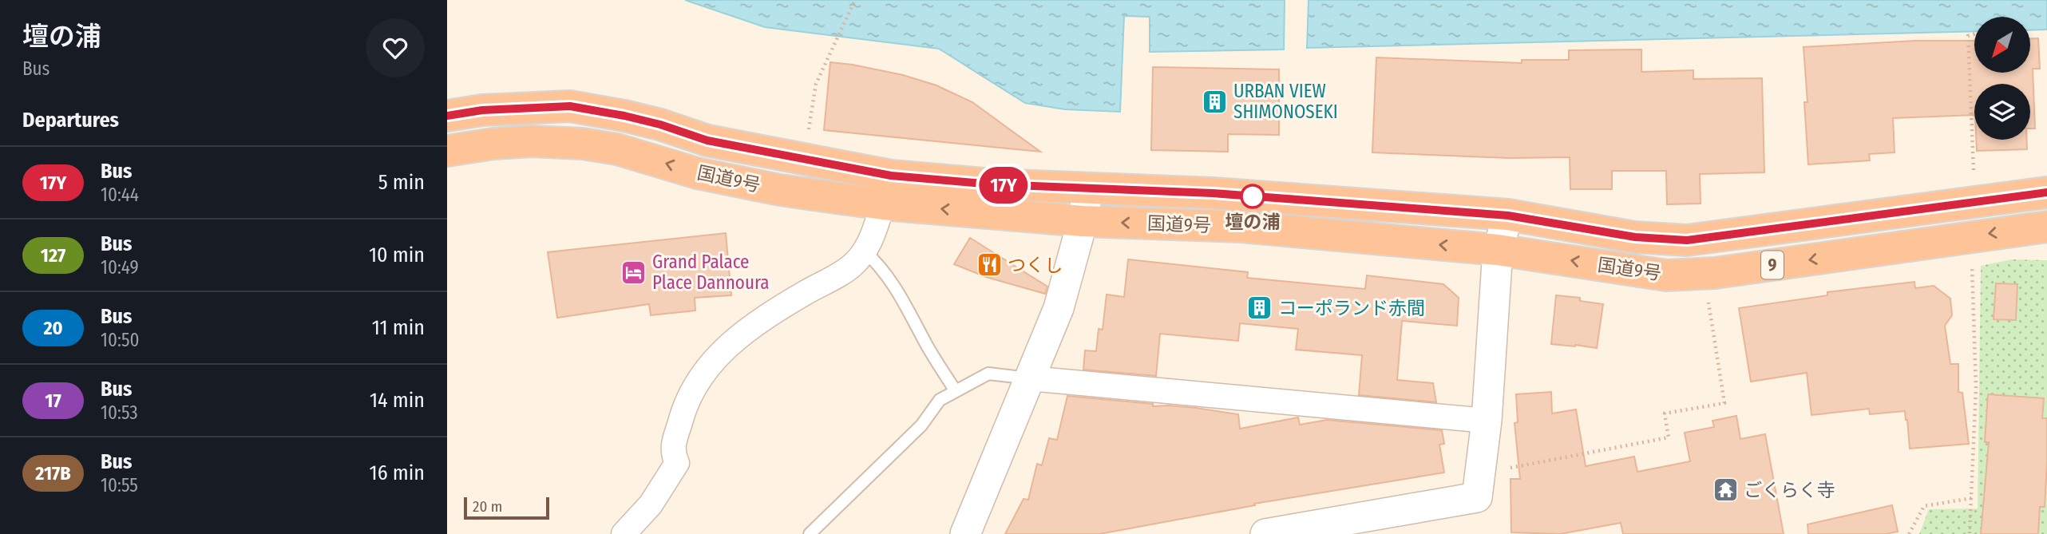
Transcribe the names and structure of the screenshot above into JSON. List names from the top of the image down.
{
  "streets": {
    "highway": ["国道9号", "9"]
  },
  "places": {
    "building": ["URBAN VIEW SHIMONOSEKI", "コーポランド赤間"],
    "other": ["壇の浦"],
    "restaurant": ["つくし"],
    "hotel": ["Grand Palace Place Dannoura"],
    "temple": ["ごくらく寺"]
  },
  "lines": ["bus line 17Y"],
  "scale_bar": "20 m",
  "north": "bottom left",
  "page": {
    "heading": [
      ["壇の浦", "Bus"],
      "Departures"
    ],
    "on_map": "17Y",
    "list": [
      {
        "mark": "17Y",
        "name": "Bus",
        "note": "10:44",
        "value": "5 min"
      },
      {
        "mark": "127",
        "name": "Bus",
        "note": "10:49",
        "value": "10 min"
      },
      {
        "mark": "20",
        "name": "Bus",
        "note": "10:50",
        "value": "11 min"
      },
      {
        "mark": "17",
        "name": "Bus",
        "note": "10:53",
        "value": "14 min"
      },
      {
        "mark": "217B",
        "name": "Bus",
        "note": "10:55",
        "value": "16 min"
      }
    ],
    "scale": "20 m"
  }
}
